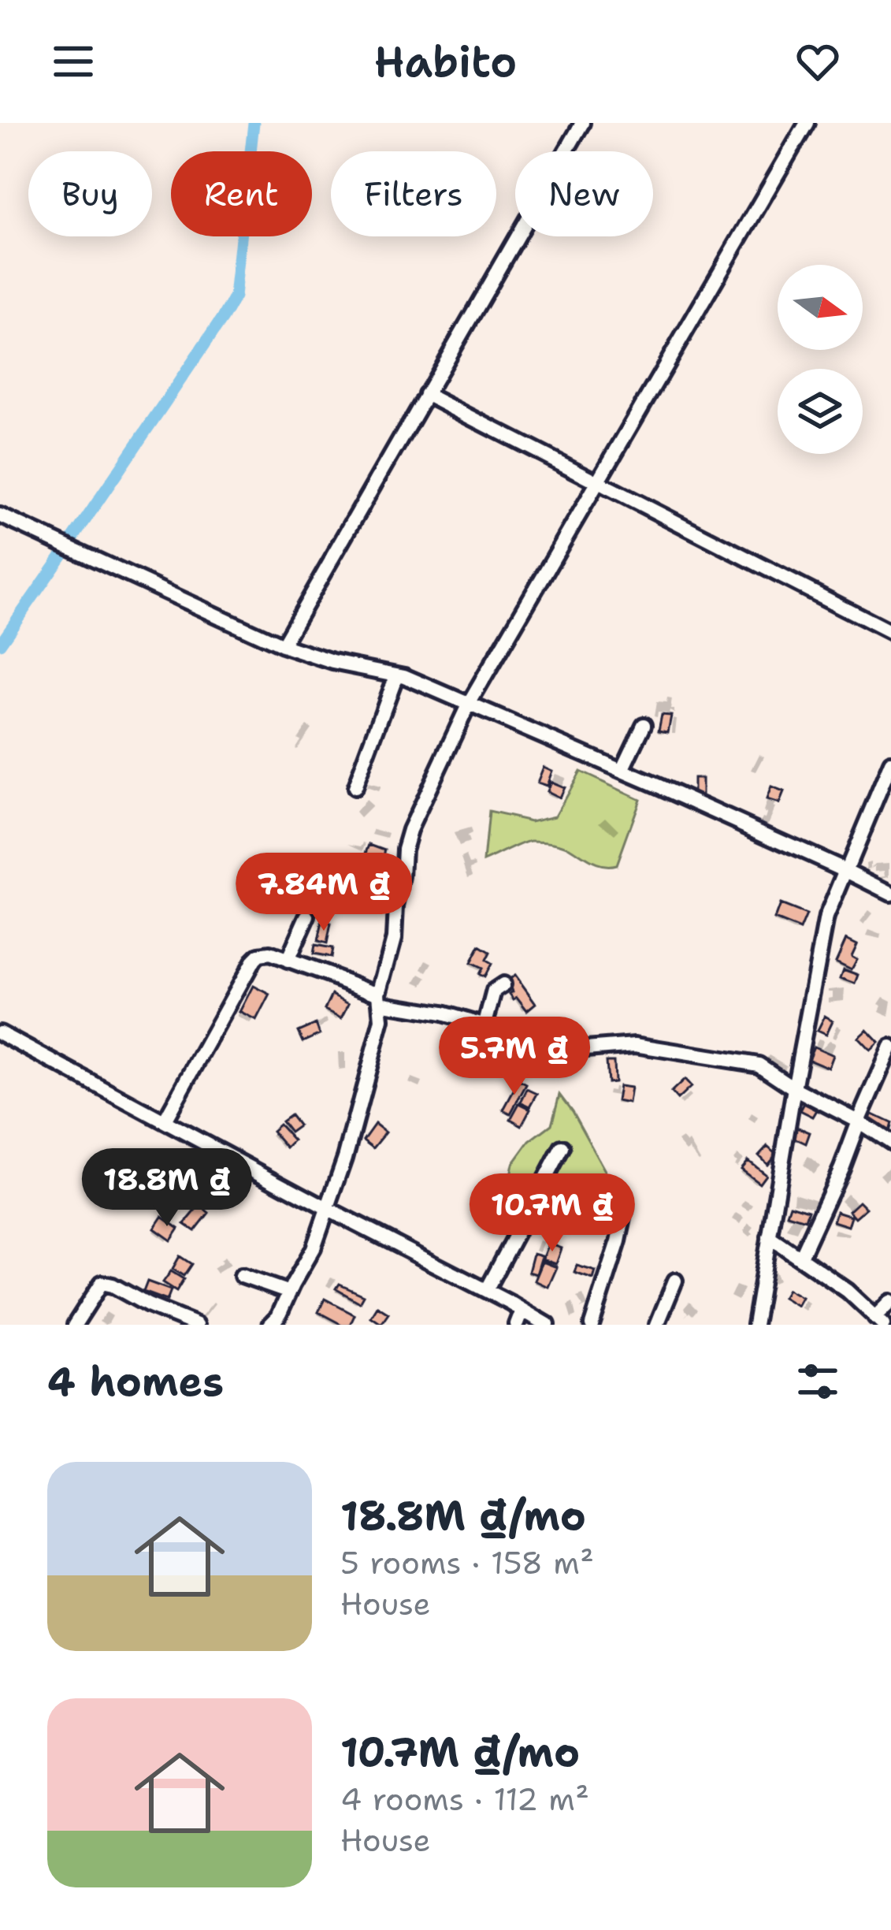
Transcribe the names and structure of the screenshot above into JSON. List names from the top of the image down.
{
  "north": "right",
  "page": {
    "header": "Habito",
    "chip": [
      "Buy",
      "Rent",
      "Filters",
      "New"
    ],
    "price": [
      "7.84M ₫",
      "5.7M ₫",
      "18.8M ₫",
      "10.7M ₫"
    ],
    "heading": "4 homes",
    "list": [
      {
        "name": "18.8M ₫/mo",
        "note": "5 rooms · 158 m² · House"
      },
      {
        "name": "10.7M ₫/mo",
        "note": "4 rooms · 112 m² · House"
      }
    ]
  }
}
